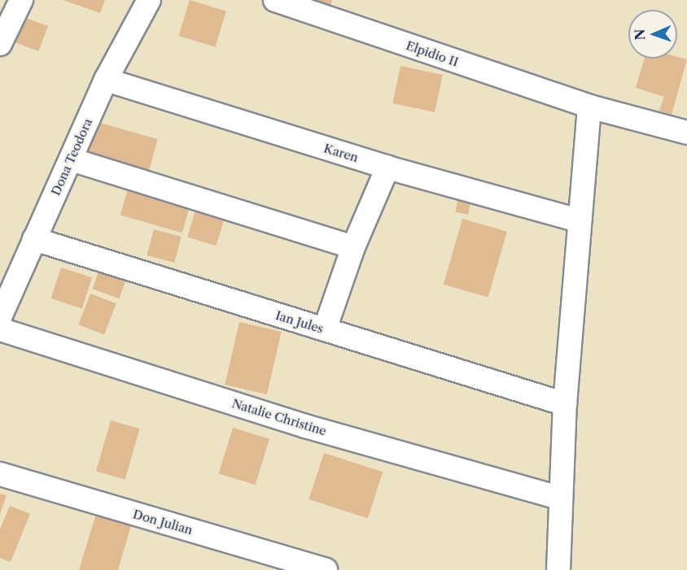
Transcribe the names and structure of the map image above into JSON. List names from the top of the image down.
{
  "streets": {
    "street": [
      "Elpidio II",
      "Karen",
      "Dona Teodora",
      "Ian Jules",
      "Natalie Christine",
      "Don Julian"
    ]
  },
  "crossings": [
    ["Karen", "Dona Teodora"],
    ["Dona Teodora", "Ian Jules"]
  ],
  "north": "left"
}
